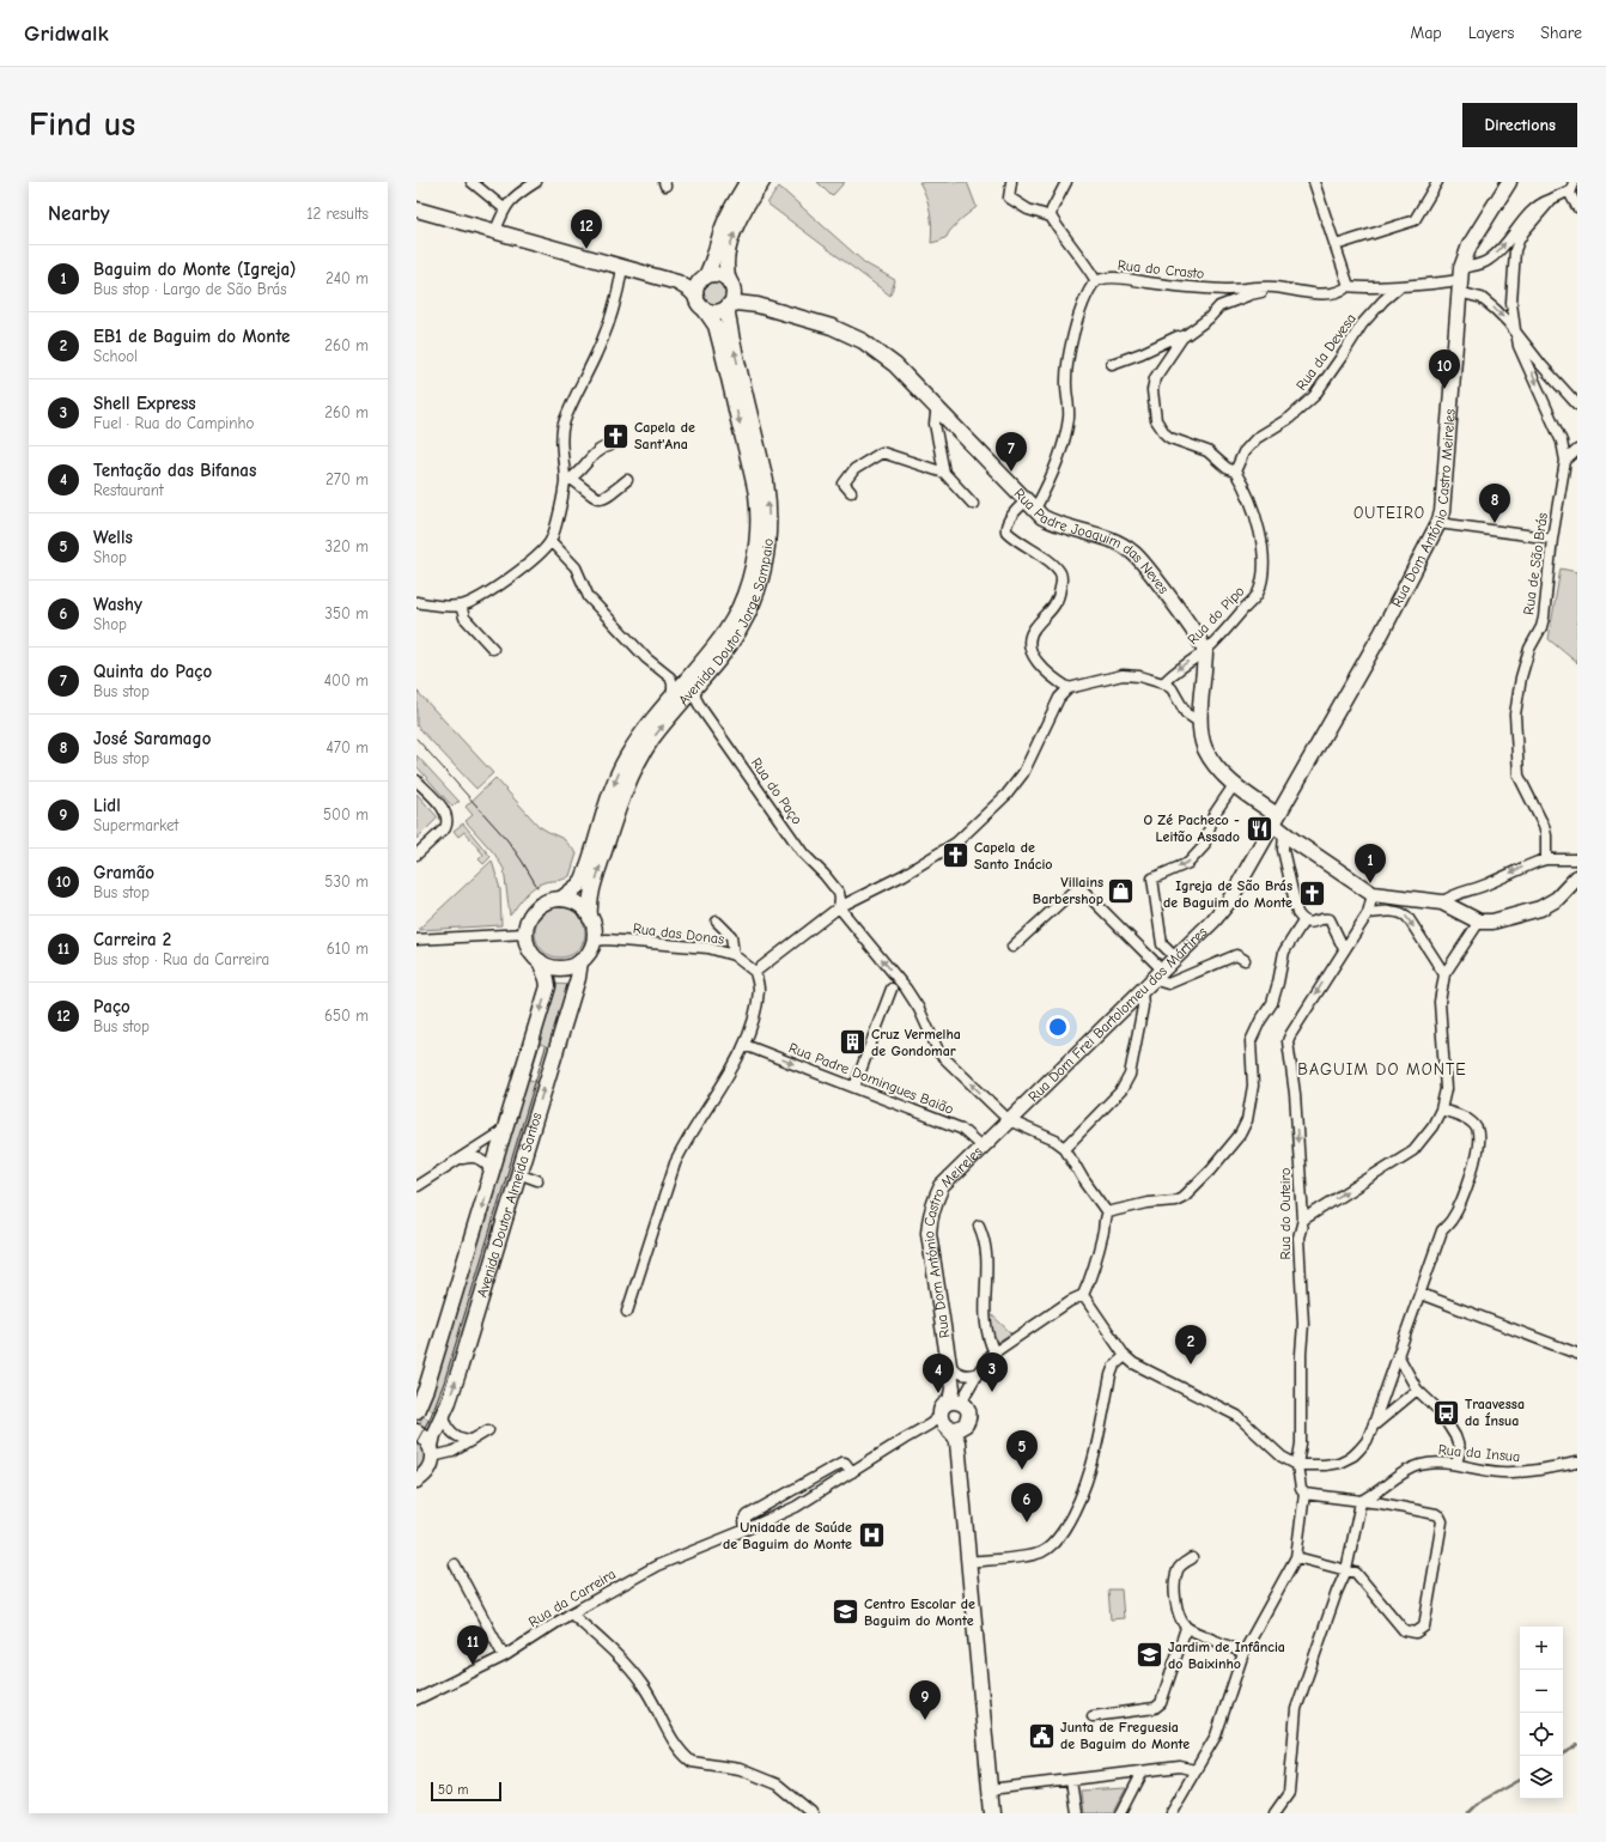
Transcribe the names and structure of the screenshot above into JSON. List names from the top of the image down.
{
  "streets": {
    "main road": [
      "Rua Dom António Castro Meireles",
      "Rua Padre Joaquim das Neves",
      "Avenida Doutor Jorge Sampaio",
      "Rua Dom Frei Bartolomeu dos Mártires",
      "Avenida Doutor Almeida Santos"
    ],
    "street": [
      "Rua do Crasto",
      "Rua da Devesa",
      "Rua de São Brás",
      "Rua do Pipo",
      "Rua do Paço",
      "Rua das Donas",
      "Rua Padre Domingues Baião",
      "Rua do Outeiro",
      "Rua da Insua",
      "Rua da Carreira"
    ]
  },
  "crossings": [
    ["Rua do Crasto", "Rua da Devesa"],
    ["Rua do Crasto", "Rua Dom António Castro Meireles"],
    ["Rua do Crasto", "Rua de São Brás"],
    ["Rua da Devesa", "Rua do Pipo"],
    ["Rua Dom António Castro Meireles", "Rua Dom Frei Bartolomeu dos Mártires"],
    ["Rua Dom António Castro Meireles", "Rua Padre Domingues Baião"],
    ["Rua Dom António Castro Meireles", "Rua da Carreira"],
    ["Rua Padre Joaquim das Neves", "Rua do Pipo"],
    ["Rua Padre Joaquim das Neves", "Avenida Doutor Jorge Sampaio"],
    ["Avenida Doutor Jorge Sampaio", "Rua do Paço"],
    ["Avenida Doutor Jorge Sampaio", "Rua das Donas"],
    ["Avenida Doutor Jorge Sampaio", "Avenida Doutor Almeida Santos"],
    ["Rua das Donas", "Avenida Doutor Almeida Santos"]
  ],
  "one_way": ["Rua Padre Domingues Baião", "Rua do Outeiro"],
  "districts": ["OUTEIRO", "BAGUIM DO MONTE"],
  "places": {
    "church": ["Capela de Sant'Ana", "Capela de Santo Inácio", "Igreja de São Brás de Baguim do Monte"],
    "restaurant": ["O Zé Pacheco - Leitão Assado"],
    "shop": ["Villains Barbershop"],
    "building": ["Cruz Vermelha de Gondomar"],
    "bus stop": ["Traavessa da Ínsua"],
    "hospital": ["Unidade de Saúde de Baguim do Monte"],
    "school or university": ["Centro Escolar de Baguim do Monte", "Jardim de Infância do Baixinho"],
    "public building": ["Junta de Freguesia de Baguim do Monte"]
  },
  "scale_bar": "50 m",
  "page": {
    "header": "Gridwalk",
    "nav": ["Map", "Layers", "Share"],
    "buttons": "Directions",
    "title": "Find us",
    "heading": ["Nearby", "12 results"],
    "pins": [
      "12",
      "10",
      "7",
      "8",
      "1",
      "2",
      "3",
      "4",
      "5",
      "6",
      "11",
      "9"
    ],
    "list": [
      {
        "mark": "1",
        "name": "Baguim do Monte (Igreja)",
        "note": "Bus stop · Largo de São Brás",
        "value": "240 m"
      },
      {
        "mark": "2",
        "name": "EB1 de Baguim do Monte",
        "note": "School",
        "value": "260 m"
      },
      {
        "mark": "3",
        "name": "Shell Express",
        "note": "Fuel · Rua do Campinho",
        "value": "260 m"
      },
      {
        "mark": "4",
        "name": "Tentação das Bifanas",
        "note": "Restaurant",
        "value": "270 m"
      },
      {
        "mark": "5",
        "name": "Wells",
        "note": "Shop",
        "value": "320 m"
      },
      {
        "mark": "6",
        "name": "Washy",
        "note": "Shop",
        "value": "350 m"
      },
      {
        "mark": "7",
        "name": "Quinta do Paço",
        "note": "Bus stop",
        "value": "400 m"
      },
      {
        "mark": "8",
        "name": "José Saramago",
        "note": "Bus stop",
        "value": "470 m"
      },
      {
        "mark": "9",
        "name": "Lidl",
        "note": "Supermarket",
        "value": "500 m"
      },
      {
        "mark": "10",
        "name": "Gramão",
        "note": "Bus stop",
        "value": "530 m"
      },
      {
        "mark": "11",
        "name": "Carreira 2",
        "note": "Bus stop · Rua da Carreira",
        "value": "610 m"
      },
      {
        "mark": "12",
        "name": "Paço",
        "note": "Bus stop",
        "value": "650 m"
      }
    ],
    "map_buttons": ["+", "−"],
    "scale": "50 m"
  }
}
